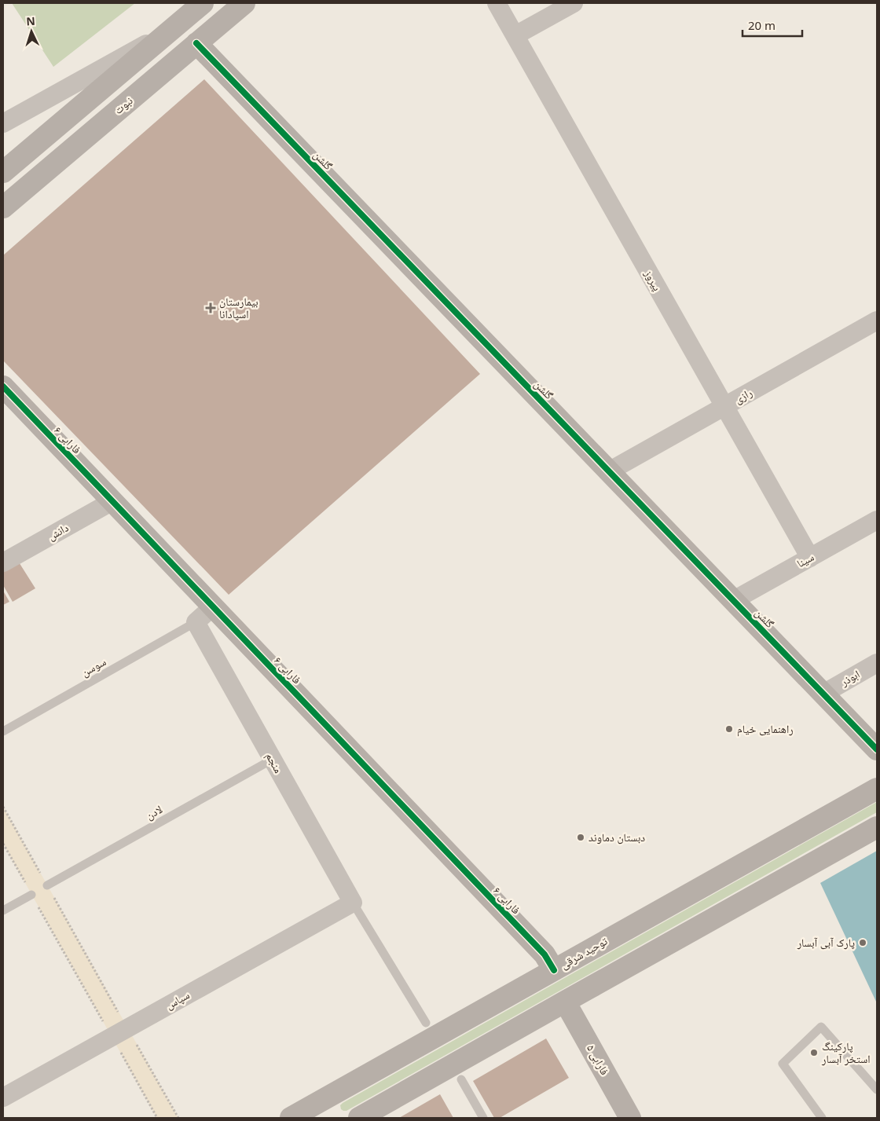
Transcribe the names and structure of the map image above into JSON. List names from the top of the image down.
{
  "streets": {
    "street": [
      "نبوت",
      "گلشن",
      "پیروز",
      "رازی",
      "فارابی ۶",
      "دانش",
      "سینا",
      "ابوذر",
      "منجم",
      "توحید شرقی",
      "سپاس",
      "فارابی ۵"
    ],
    "lane": ["سوسن", "لادن"]
  },
  "crossings": [
    ["نبوت", "گلشن"],
    ["گلشن", "رازی"],
    ["گلشن", "سینا"],
    ["گلشن", "ابوذر"],
    ["پیروز", "رازی"],
    ["پیروز", "سینا"],
    ["فارابی ۶", "دانش"],
    ["فارابی ۶", "توحید شرقی"],
    ["سوسن", "منجم"],
    ["منجم", "لادن"],
    ["منجم", "سپاس"]
  ],
  "places": {
    "health": ["بیمارستان اسپادانا"],
    "other": [
      "راهنمایی خیام",
      "دبستان دماوند",
      "پارک آبی آبسار",
      "پارکینگ استخر آبسار"
    ]
  },
  "scale_bar": "20 m",
  "north": "top"
}
